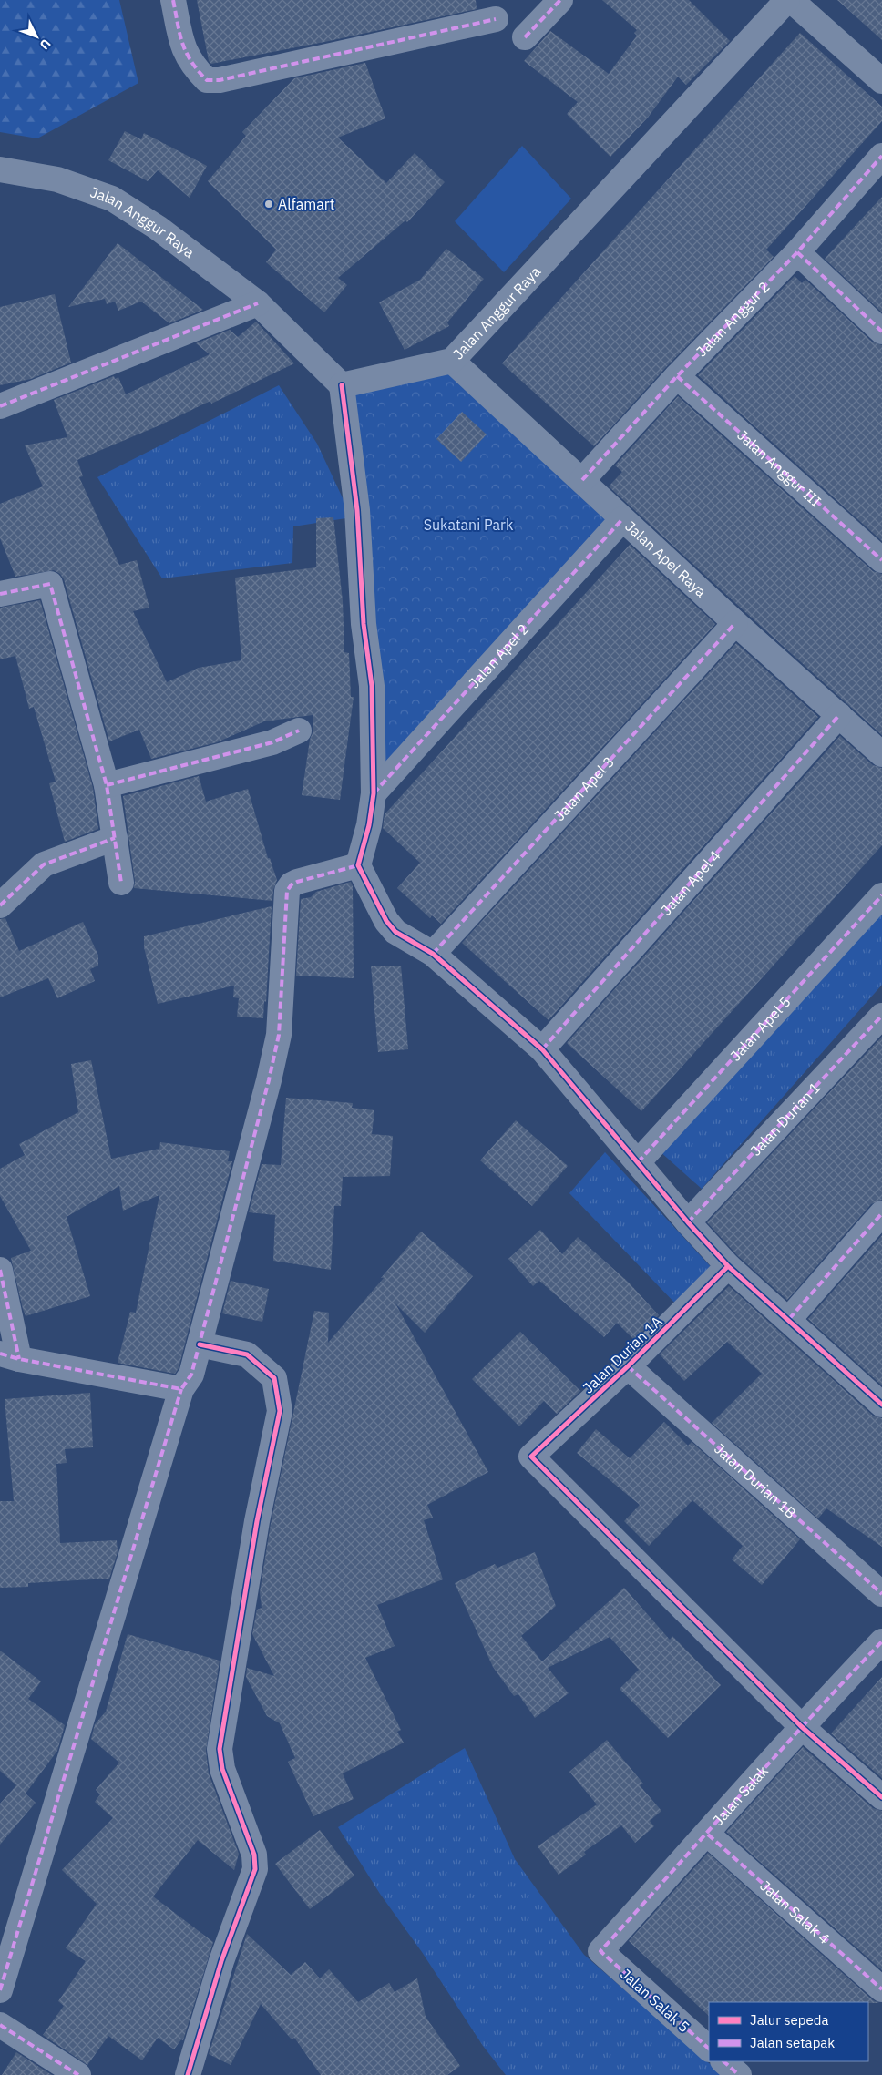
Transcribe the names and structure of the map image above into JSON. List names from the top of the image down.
{
  "streets": {
    "street": [
      "Jalan Anggur Raya",
      "Jalan Anggur 2",
      "Jalan Anggur III",
      "Jalan Apel Raya",
      "Jalan Apel 2",
      "Jalan Apel 3",
      "Jalan Apel 4",
      "Jalan Apel 5",
      "Jalan Durian 1",
      "Jalan Durian 1A",
      "Jalan Durian 1B",
      "Jalan Salak",
      "Jalan Salak 4",
      "Jalan Salak 5"
    ]
  },
  "crossings": [
    ["Jalan Anggur Raya", "Jalan Apel Raya"],
    ["Jalan Anggur 2", "Jalan Anggur III"],
    ["Jalan Anggur 2", "Jalan Apel Raya"],
    ["Jalan Apel Raya", "Jalan Apel 2"],
    ["Jalan Apel Raya", "Jalan Apel 3"],
    ["Jalan Apel Raya", "Jalan Apel 4"],
    ["Jalan Durian 1A", "Jalan Durian 1B"],
    ["Jalan Durian 1A", "Jalan Salak"],
    ["Jalan Salak", "Jalan Salak 4"],
    ["Jalan Salak", "Jalan Salak 5"]
  ],
  "parks": ["Sukatani Park"],
  "places": ["Alfamart"],
  "legend": ["Jalur sepeda", "Jalan setapak"],
  "north": "bottom right"
}
